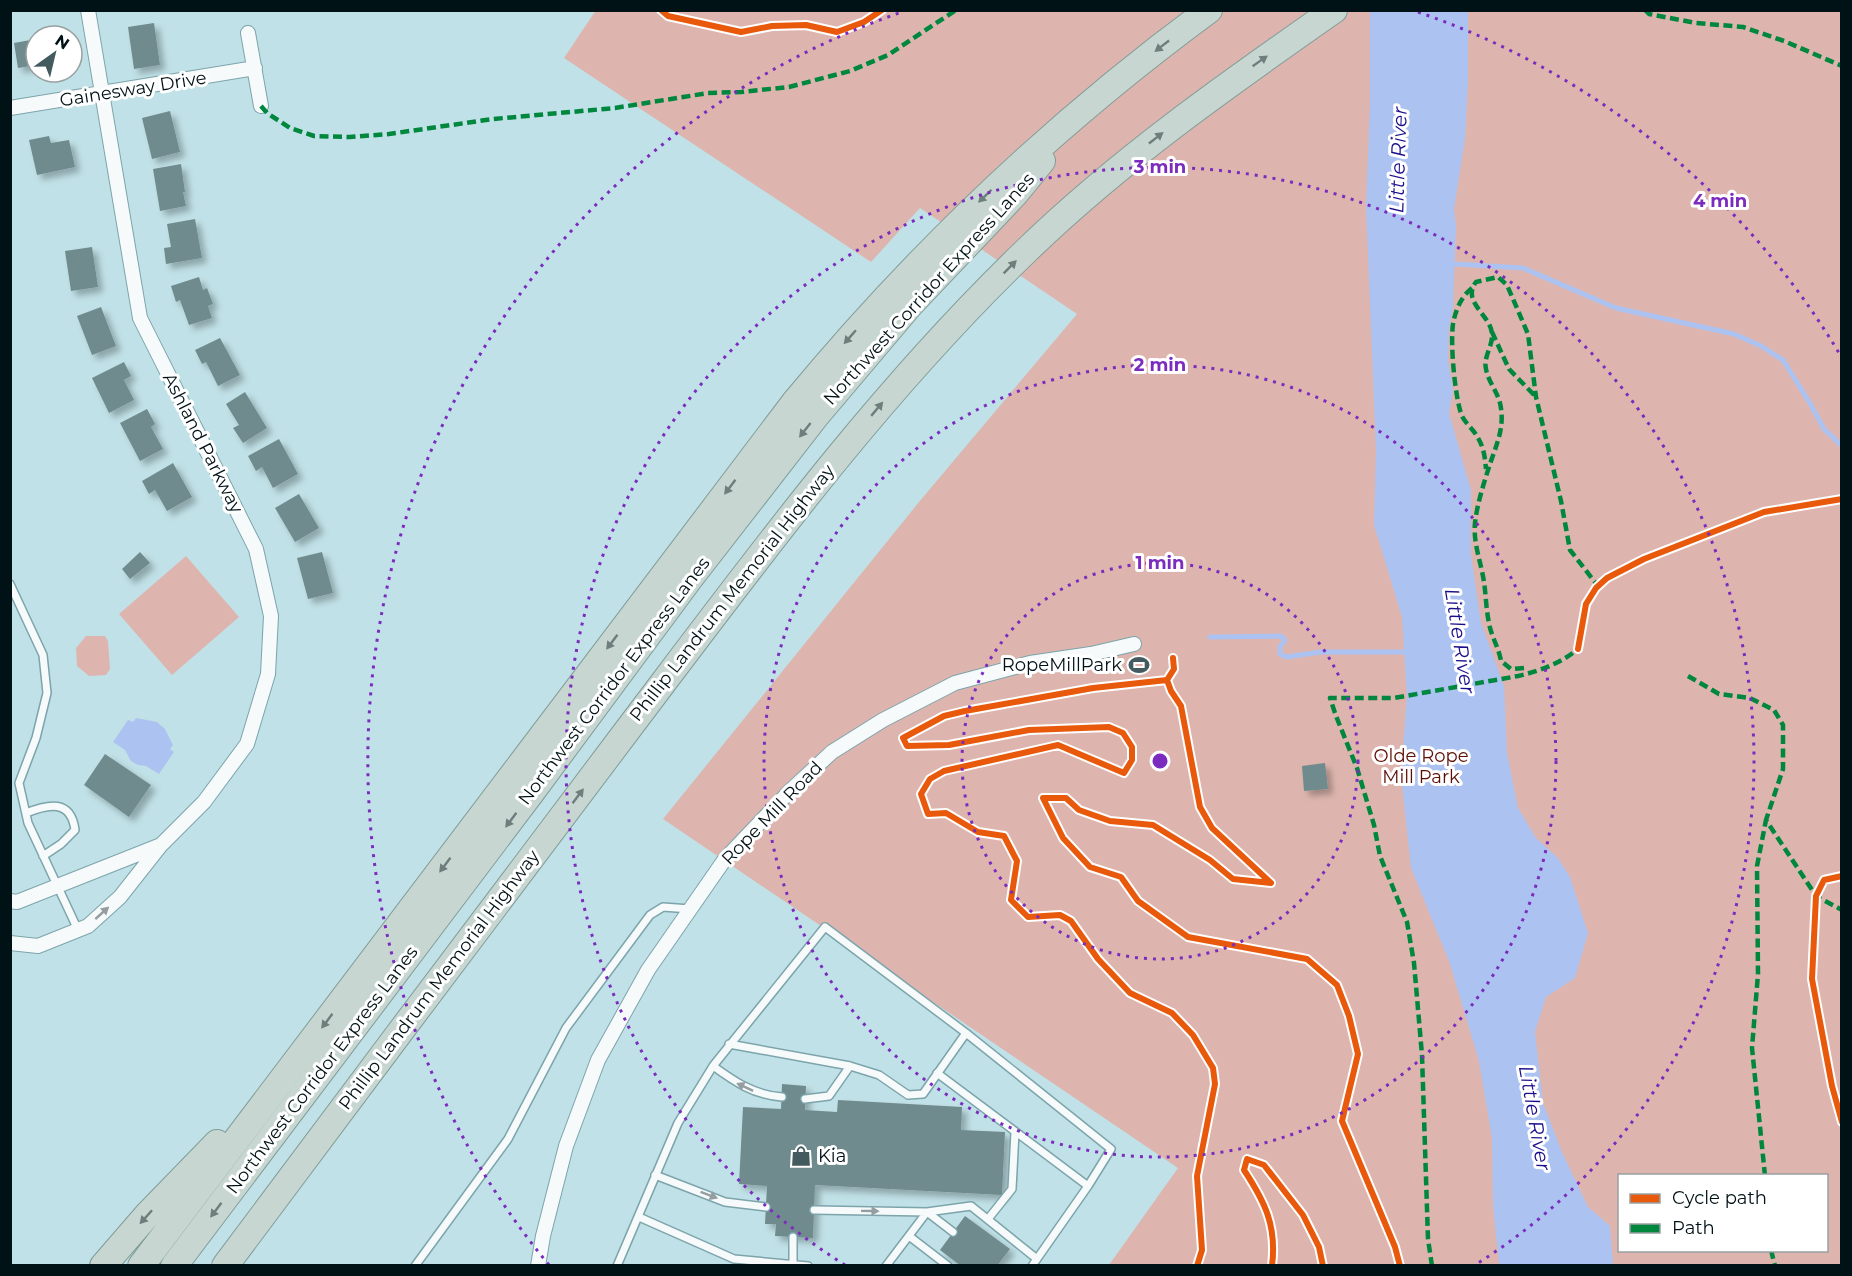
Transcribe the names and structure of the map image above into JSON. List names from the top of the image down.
{
  "streets": {
    "highway": ["Northwest Corridor Express Lanes", "Phillip Landrum Memorial Highway"],
    "street": ["Gainesway Drive", "Ashland Parkway", "Rope Mill Road"]
  },
  "crossings": [
    ["Gainesway Drive", "Ashland Parkway"]
  ],
  "water": ["Little River"],
  "parks": ["Olde Rope Mill Park"],
  "places": {
    "sports": ["RopeMillPark"],
    "shop": ["Kia"]
  },
  "legend": ["Cycle path", "Path"],
  "north": "top right",
  "rings": [
    "3 min",
    "4 min",
    "2 min",
    "1 min"
  ]
}
